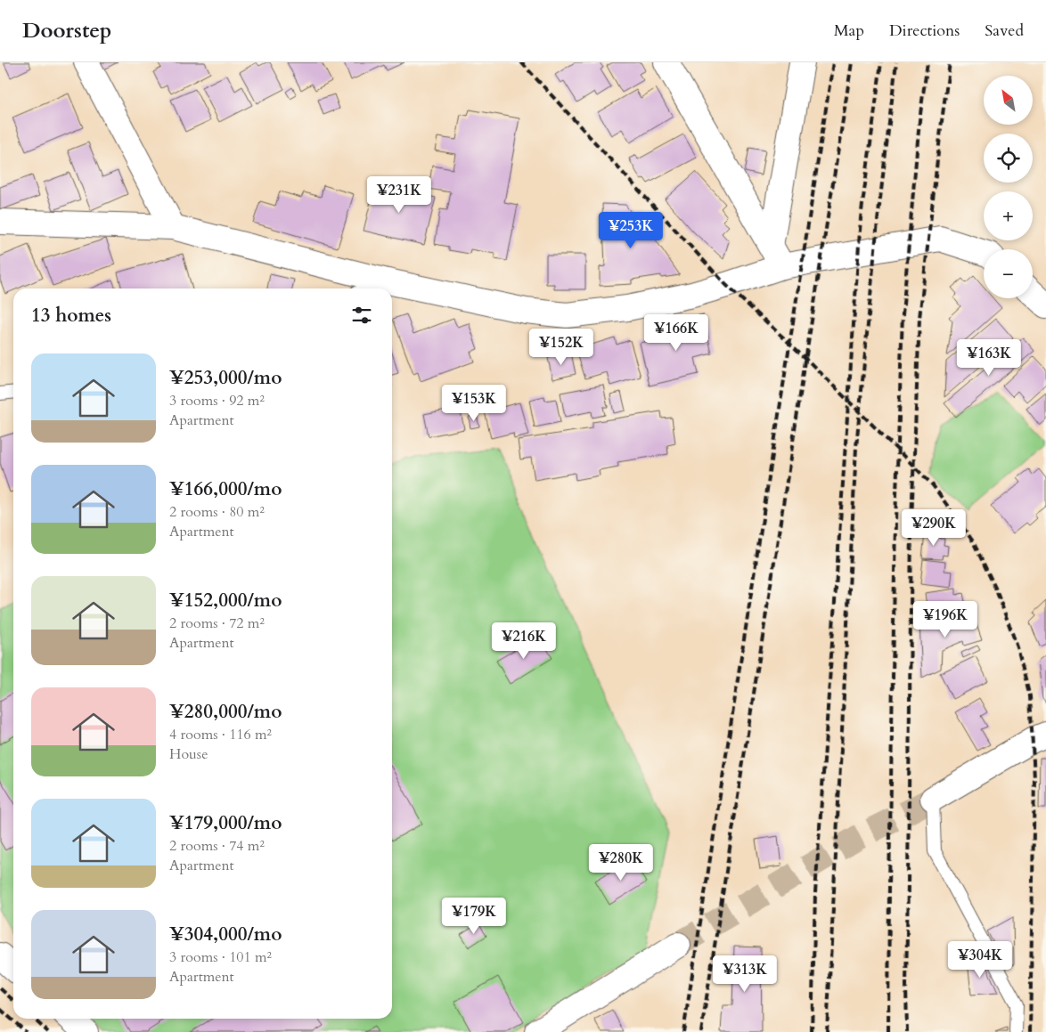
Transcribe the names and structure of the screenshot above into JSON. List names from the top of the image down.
{
  "north": "top left",
  "page": {
    "header": "Doorstep",
    "nav": ["Map", "Directions", "Saved"],
    "map_buttons": ["+", "−"],
    "price": [
      "¥231K",
      "¥253K",
      "¥166K",
      "¥152K",
      "¥163K",
      "¥153K",
      "¥290K",
      "¥196K",
      "¥216K",
      "¥280K",
      "¥179K",
      "¥304K",
      "¥313K"
    ],
    "heading": "13 homes",
    "list": [
      {
        "name": "¥253,000/mo",
        "note": "3 rooms · 92 m² · Apartment"
      },
      {
        "name": "¥166,000/mo",
        "note": "2 rooms · 80 m² · Apartment"
      },
      {
        "name": "¥152,000/mo",
        "note": "2 rooms · 72 m² · Apartment"
      },
      {
        "name": "¥280,000/mo",
        "note": "4 rooms · 116 m² · House"
      },
      {
        "name": "¥179,000/mo",
        "note": "2 rooms · 74 m² · Apartment"
      },
      {
        "name": "¥304,000/mo",
        "note": "3 rooms · 101 m² · Apartment"
      }
    ]
  }
}
